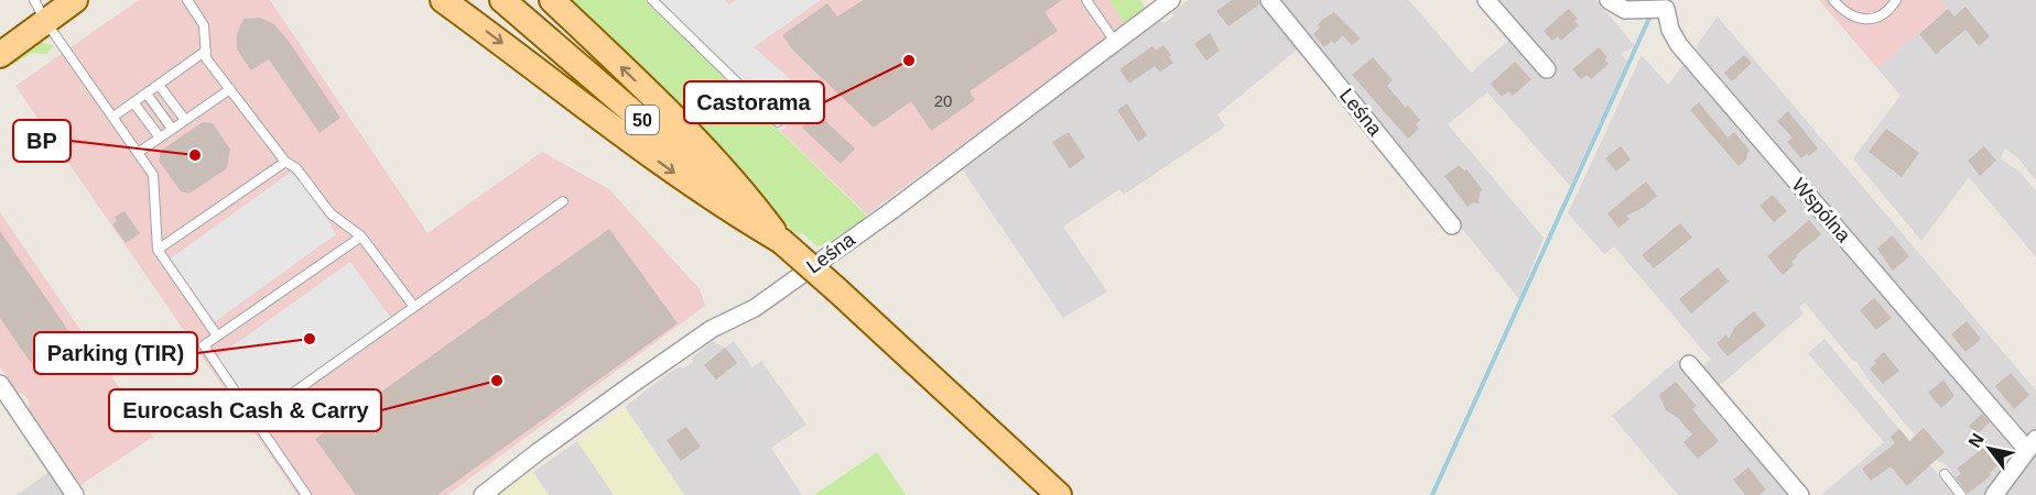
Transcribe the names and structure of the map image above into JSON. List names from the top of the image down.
{
  "streets": {
    "main road": ["50"],
    "street": ["Leśna", "Wspólna"]
  },
  "places": [
    "Castorama",
    "BP",
    "Parking (TIR)",
    "Eurocash Cash & Carry"
  ],
  "house_numbers": ["20"],
  "north": "top left"
}
